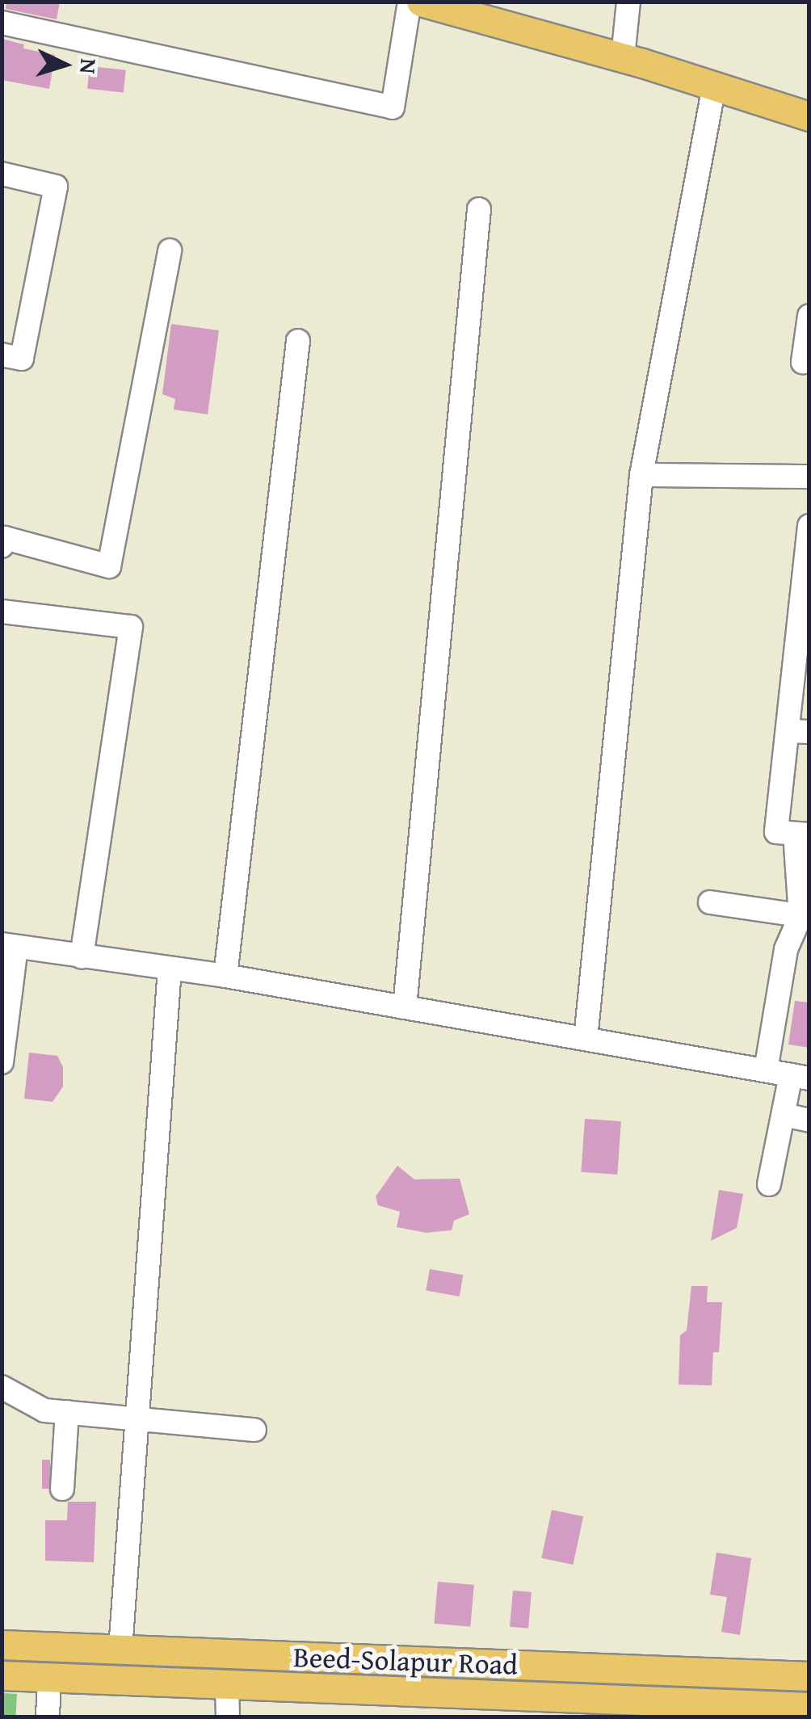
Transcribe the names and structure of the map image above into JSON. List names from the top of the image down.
{
  "streets": {
    "main road": ["Beed-Solapur Road"]
  },
  "north": "right"
}
